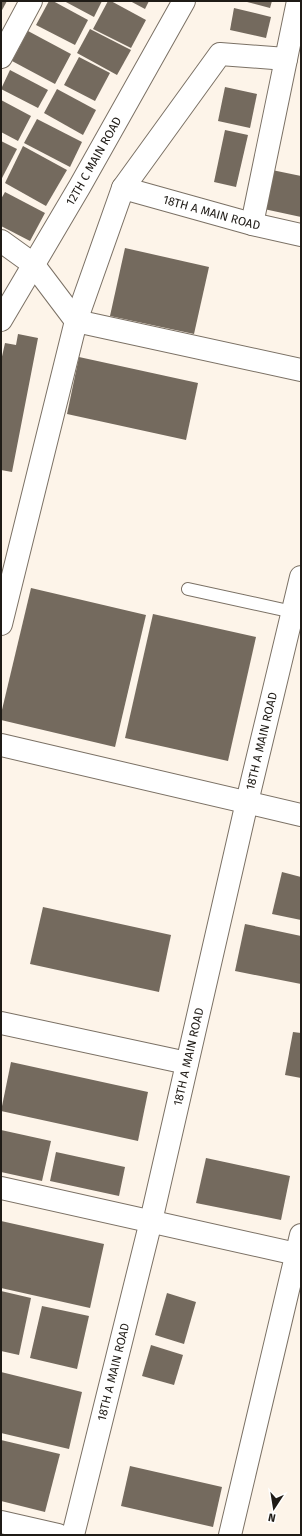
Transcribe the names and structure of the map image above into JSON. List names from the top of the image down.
{
  "streets": {
    "street": ["12TH C MAIN ROAD", "18TH A MAIN ROAD"]
  },
  "north": "bottom"
}
